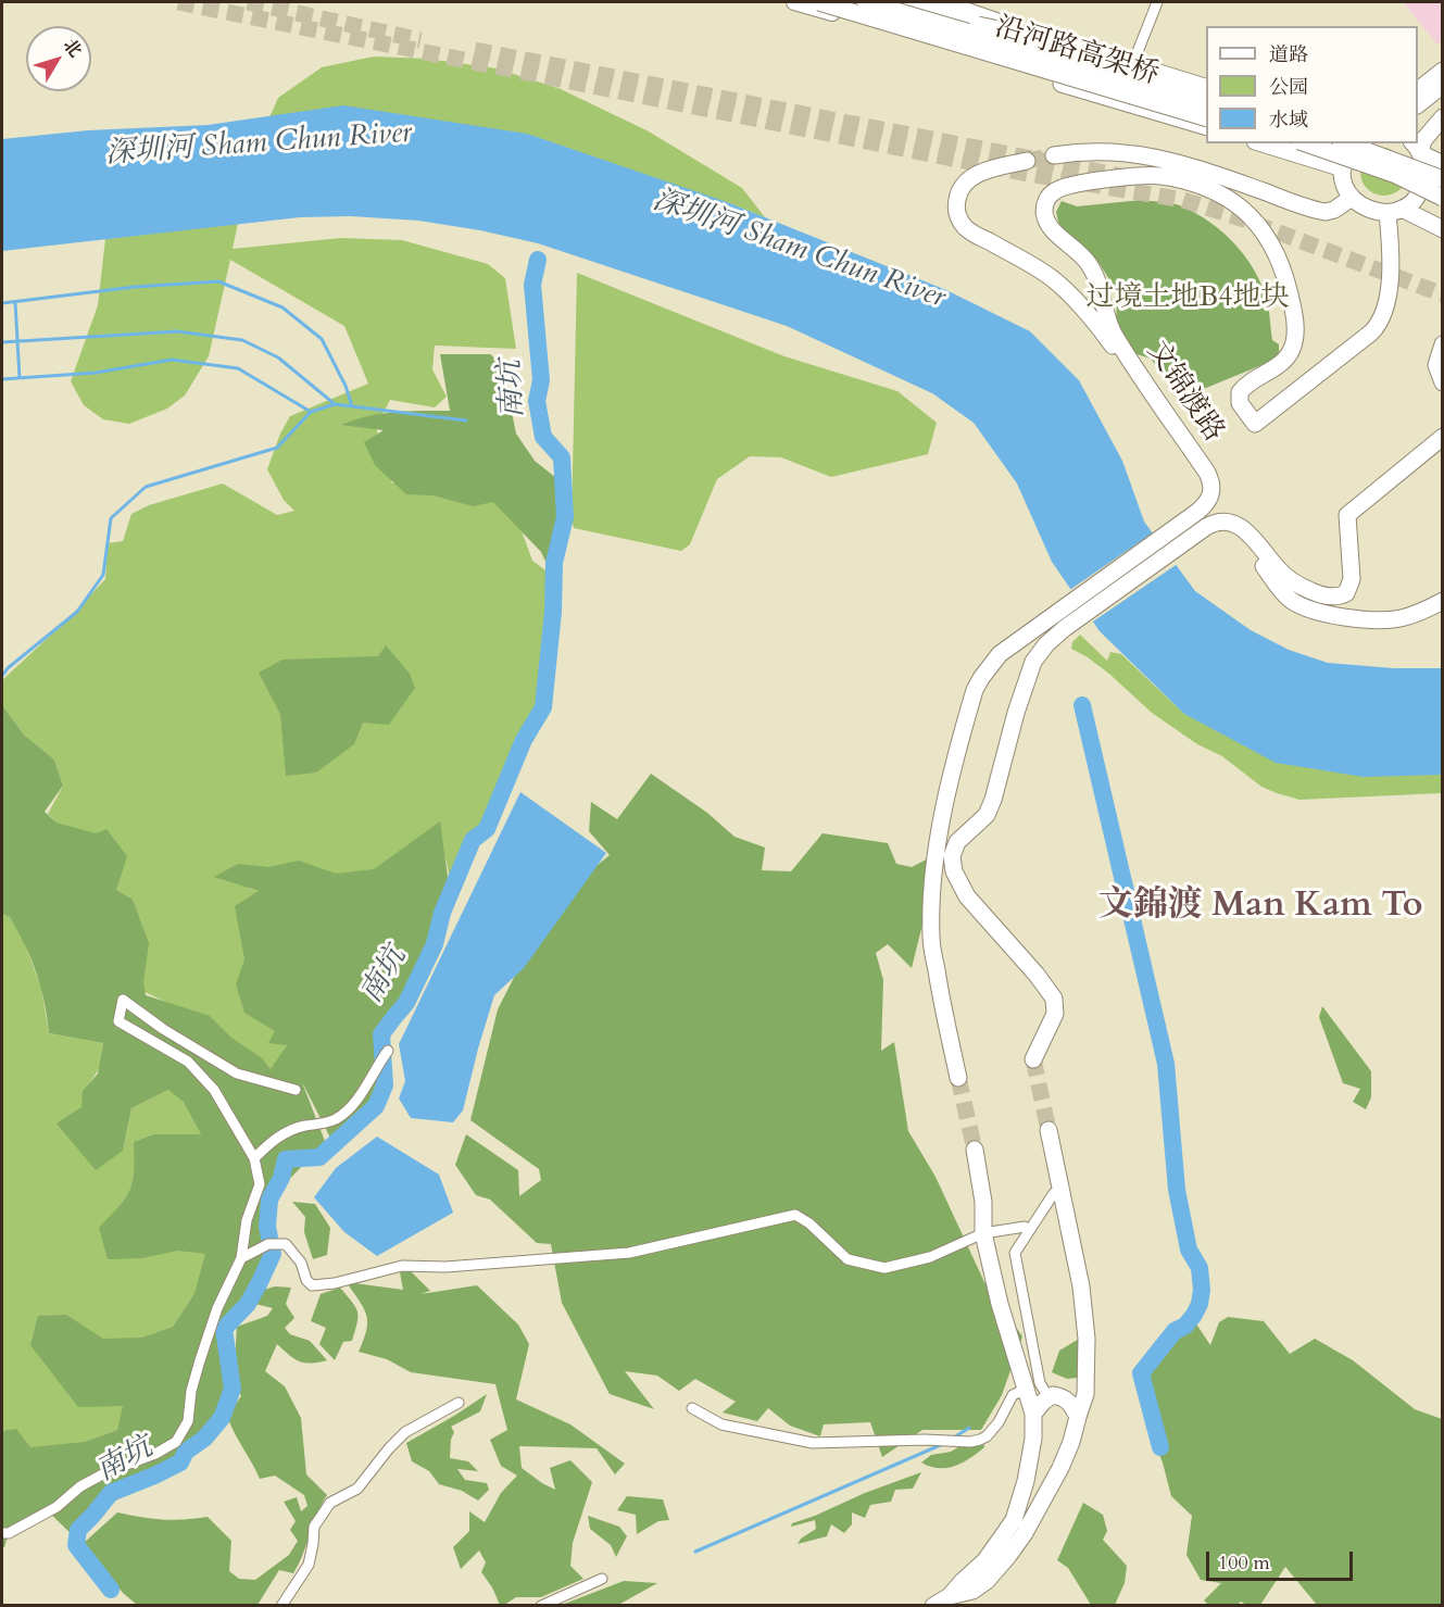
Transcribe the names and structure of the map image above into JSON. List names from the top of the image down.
{
  "streets": {
    "main road": ["沿河路高架桥", "文锦渡路"]
  },
  "districts": ["文錦渡 Man Kam To"],
  "water": ["深圳河 Sham Chun River", "南坑"],
  "parks": ["过境土地B4地块"],
  "legend": ["道路", "公园", "水域"],
  "scale_bar": "100 m",
  "north": "top right"
}
